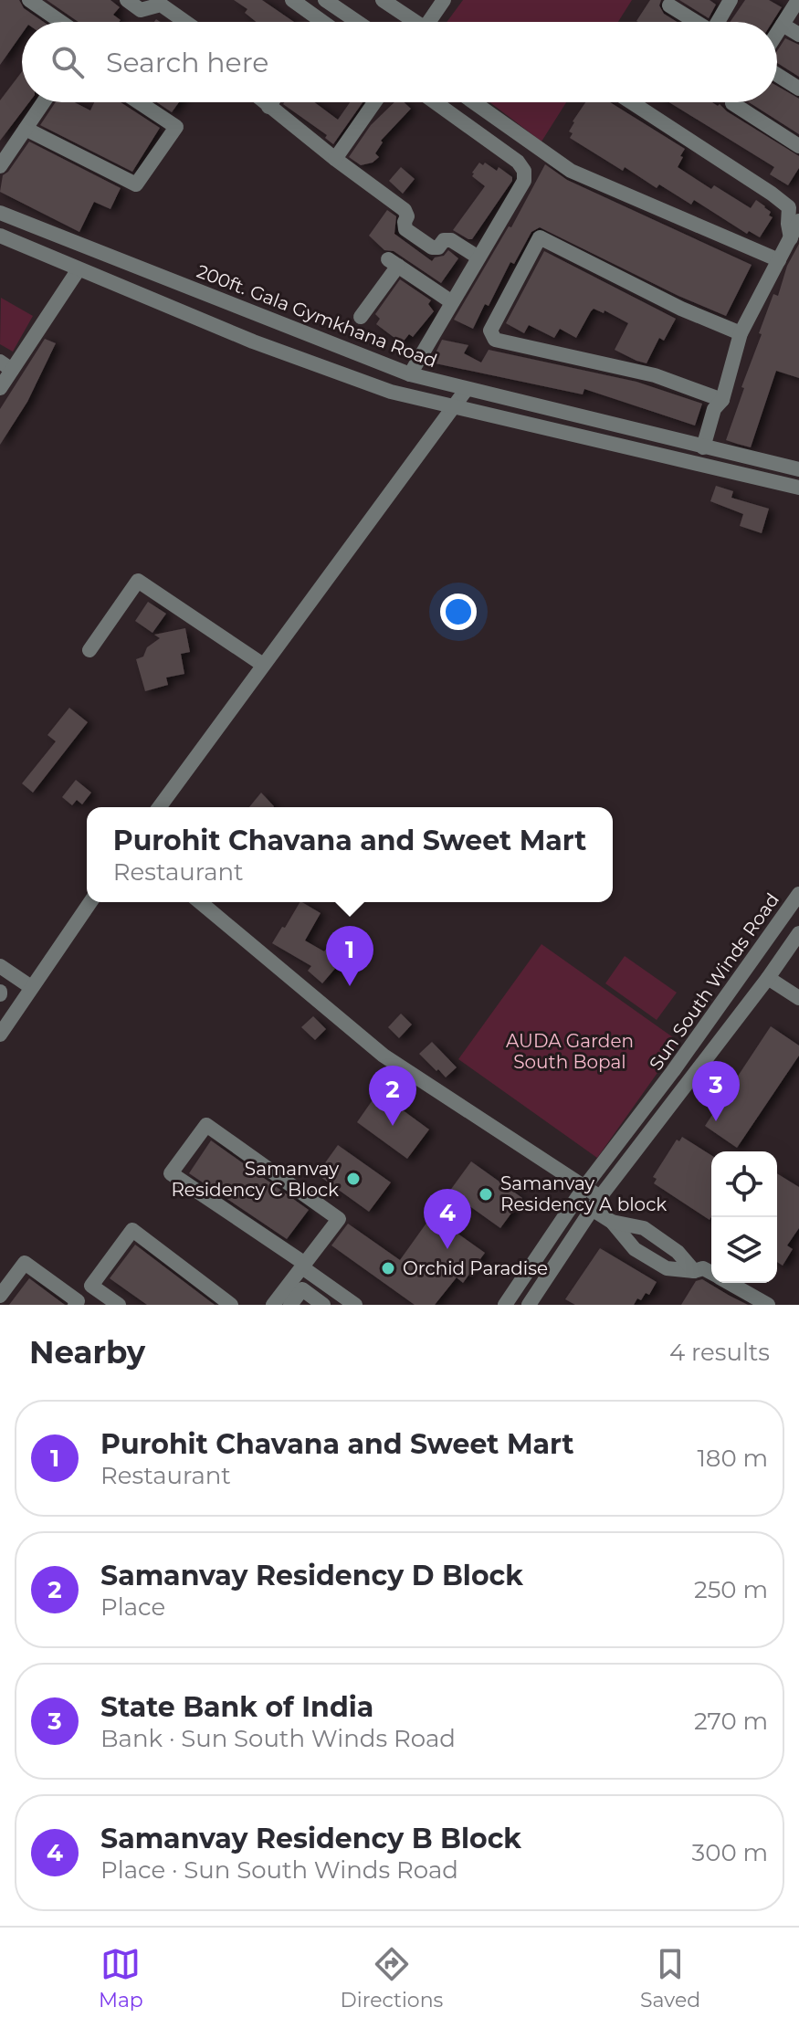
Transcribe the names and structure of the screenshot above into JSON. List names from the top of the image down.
{
  "streets": {
    "street": ["200ft. Gala Gymkhana Road", "Sun South Winds Road"]
  },
  "parks": ["AUDA Garden South Bopal"],
  "places": ["Samanvay Residency C Block", "Samanvay Residency A block", "Orchid Paradise"],
  "page": {
    "search": "Search here",
    "popup": ["Purohit Chavana and Sweet Mart", "Restaurant"],
    "pins": [
      "1",
      "3",
      "2",
      "4"
    ],
    "heading": ["Nearby", "4 results"],
    "list": [
      {
        "mark": "1",
        "name": "Purohit Chavana and Sweet Mart",
        "note": "Restaurant",
        "value": "180 m"
      },
      {
        "mark": "2",
        "name": "Samanvay Residency D Block",
        "note": "Place",
        "value": "250 m"
      },
      {
        "mark": "3",
        "name": "State Bank of India",
        "note": "Bank · Sun South Winds Road",
        "value": "270 m"
      },
      {
        "mark": "4",
        "name": "Samanvay Residency B Block",
        "note": "Place · Sun South Winds Road",
        "value": "300 m"
      }
    ],
    "nav": ["Map", "Directions", "Saved"]
  }
}
